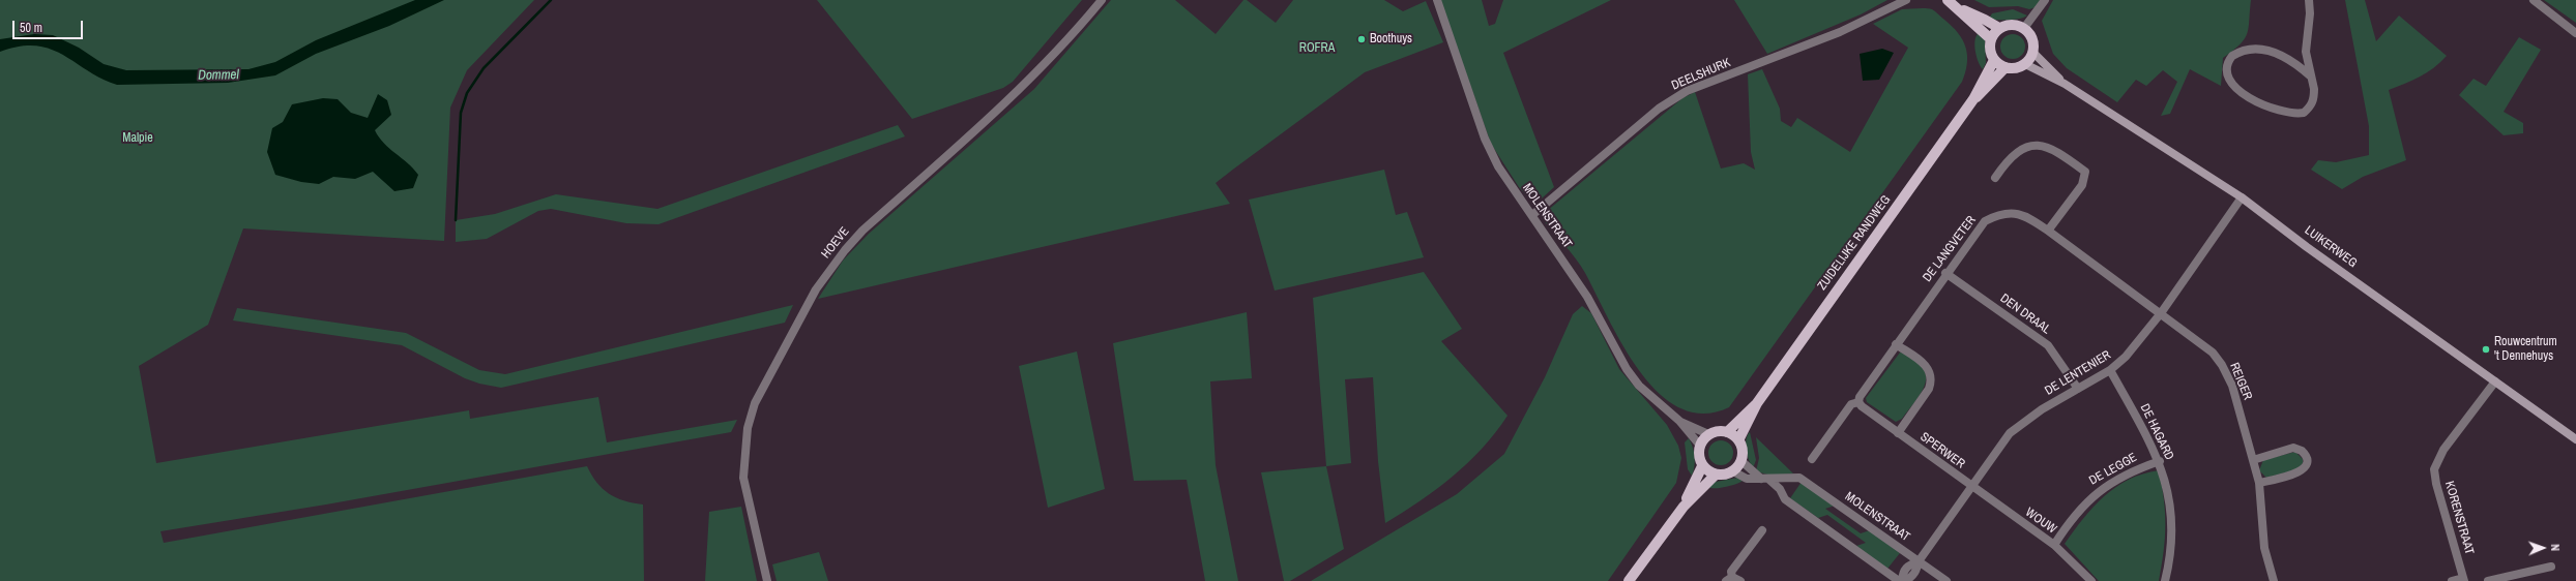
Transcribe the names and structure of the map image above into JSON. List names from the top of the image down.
{
  "streets": {
    "main road": ["ZUIDELIJKE RANDWEG"],
    "street": [
      "DEELSHURK",
      "MOLENSTRAAT",
      "HOEVE",
      "LUIKERWEG",
      "DE LANGVETER",
      "DEN DRAAL",
      "DE LENTENIER",
      "REIGER",
      "DE HAGARD",
      "SPERWER",
      "DE LEGGE",
      "KORENSTRAAT",
      "WOUW"
    ]
  },
  "crossings": [
    ["DEELSHURK", "MOLENSTRAAT"],
    ["MOLENSTRAAT", "ZUIDELIJKE RANDWEG"],
    ["MOLENSTRAAT", "DE LENTENIER"],
    ["ZUIDELIJKE RANDWEG", "LUIKERWEG"],
    ["LUIKERWEG", "DE LENTENIER"],
    ["LUIKERWEG", "KORENSTRAAT"],
    ["DE LANGVETER", "DEN DRAAL"],
    ["DE LANGVETER", "DE LENTENIER"],
    ["DE LANGVETER", "REIGER"],
    ["DE LANGVETER", "SPERWER"],
    ["DEN DRAAL", "DE LENTENIER"],
    ["DE LENTENIER", "REIGER"],
    ["DE LENTENIER", "DE HAGARD"],
    ["DE LENTENIER", "SPERWER"],
    ["DE LENTENIER", "WOUW"],
    ["DE HAGARD", "DE LEGGE"],
    ["SPERWER", "WOUW"],
    ["DE LEGGE", "WOUW"]
  ],
  "water": ["Dommel"],
  "parks": ["ROFRA", "Malpie"],
  "places": ["Boothuys", "Rouwcentrum 't Dennehuys"],
  "scale_bar": "50 m",
  "north": "right"
}
